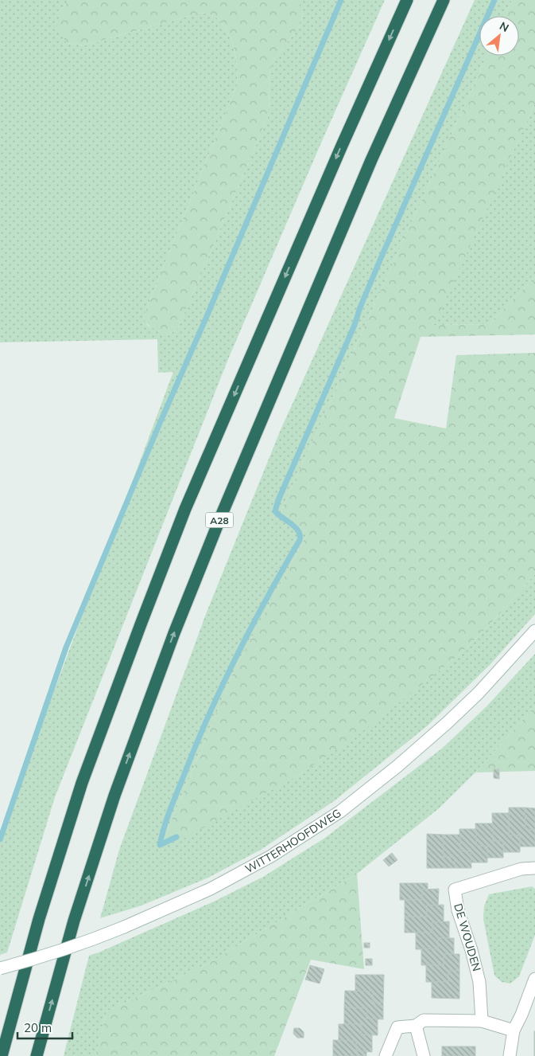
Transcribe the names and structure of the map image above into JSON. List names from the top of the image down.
{
  "streets": {
    "highway": ["A28"],
    "street": ["WITTERHOOFDWEG", "DE WOUDEN"]
  },
  "scale_bar": "20 m",
  "north": "top right"
}
